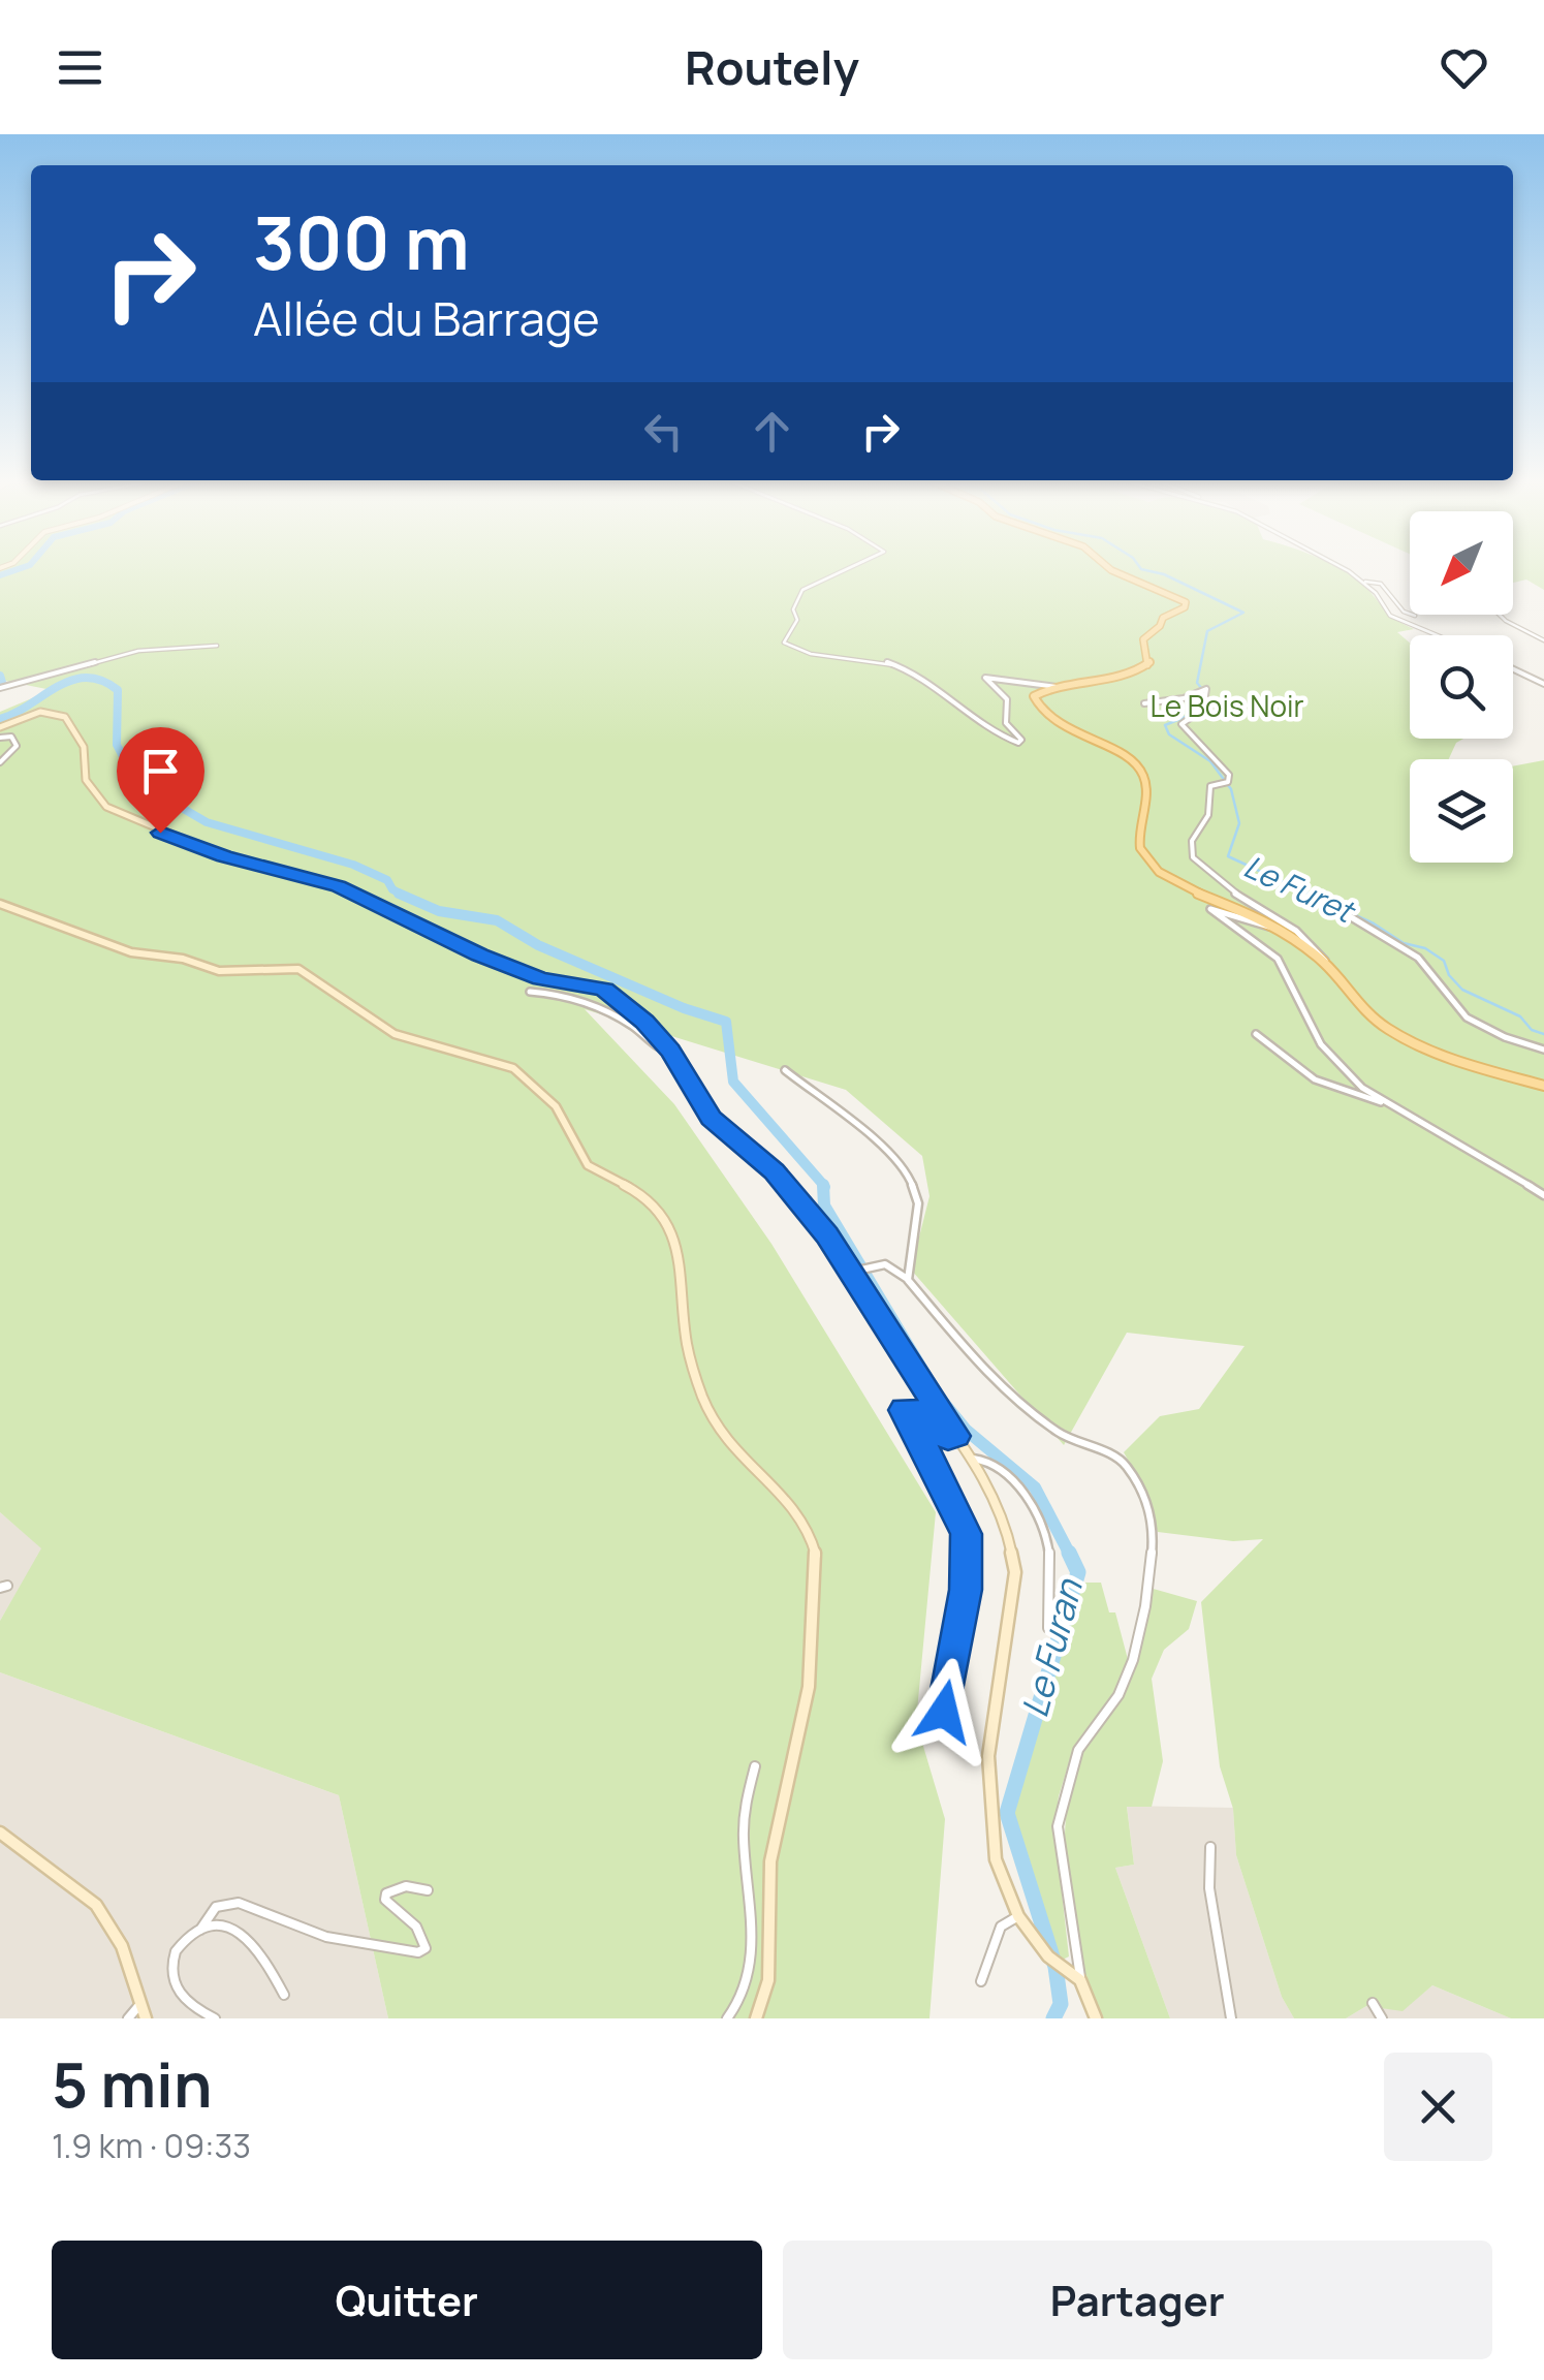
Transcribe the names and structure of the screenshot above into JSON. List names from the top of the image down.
{
  "water": ["Le Furet", "Le Furan"],
  "parks": ["Le Bois Noir"],
  "north": "bottom left",
  "page": {
    "header": "Routely",
    "turn": ["300 m", "Allée du Barrage"],
    "heading": ["5 min", "1.9 km · 09:33"],
    "buttons": ["Quitter", "Partager"]
  }
}
